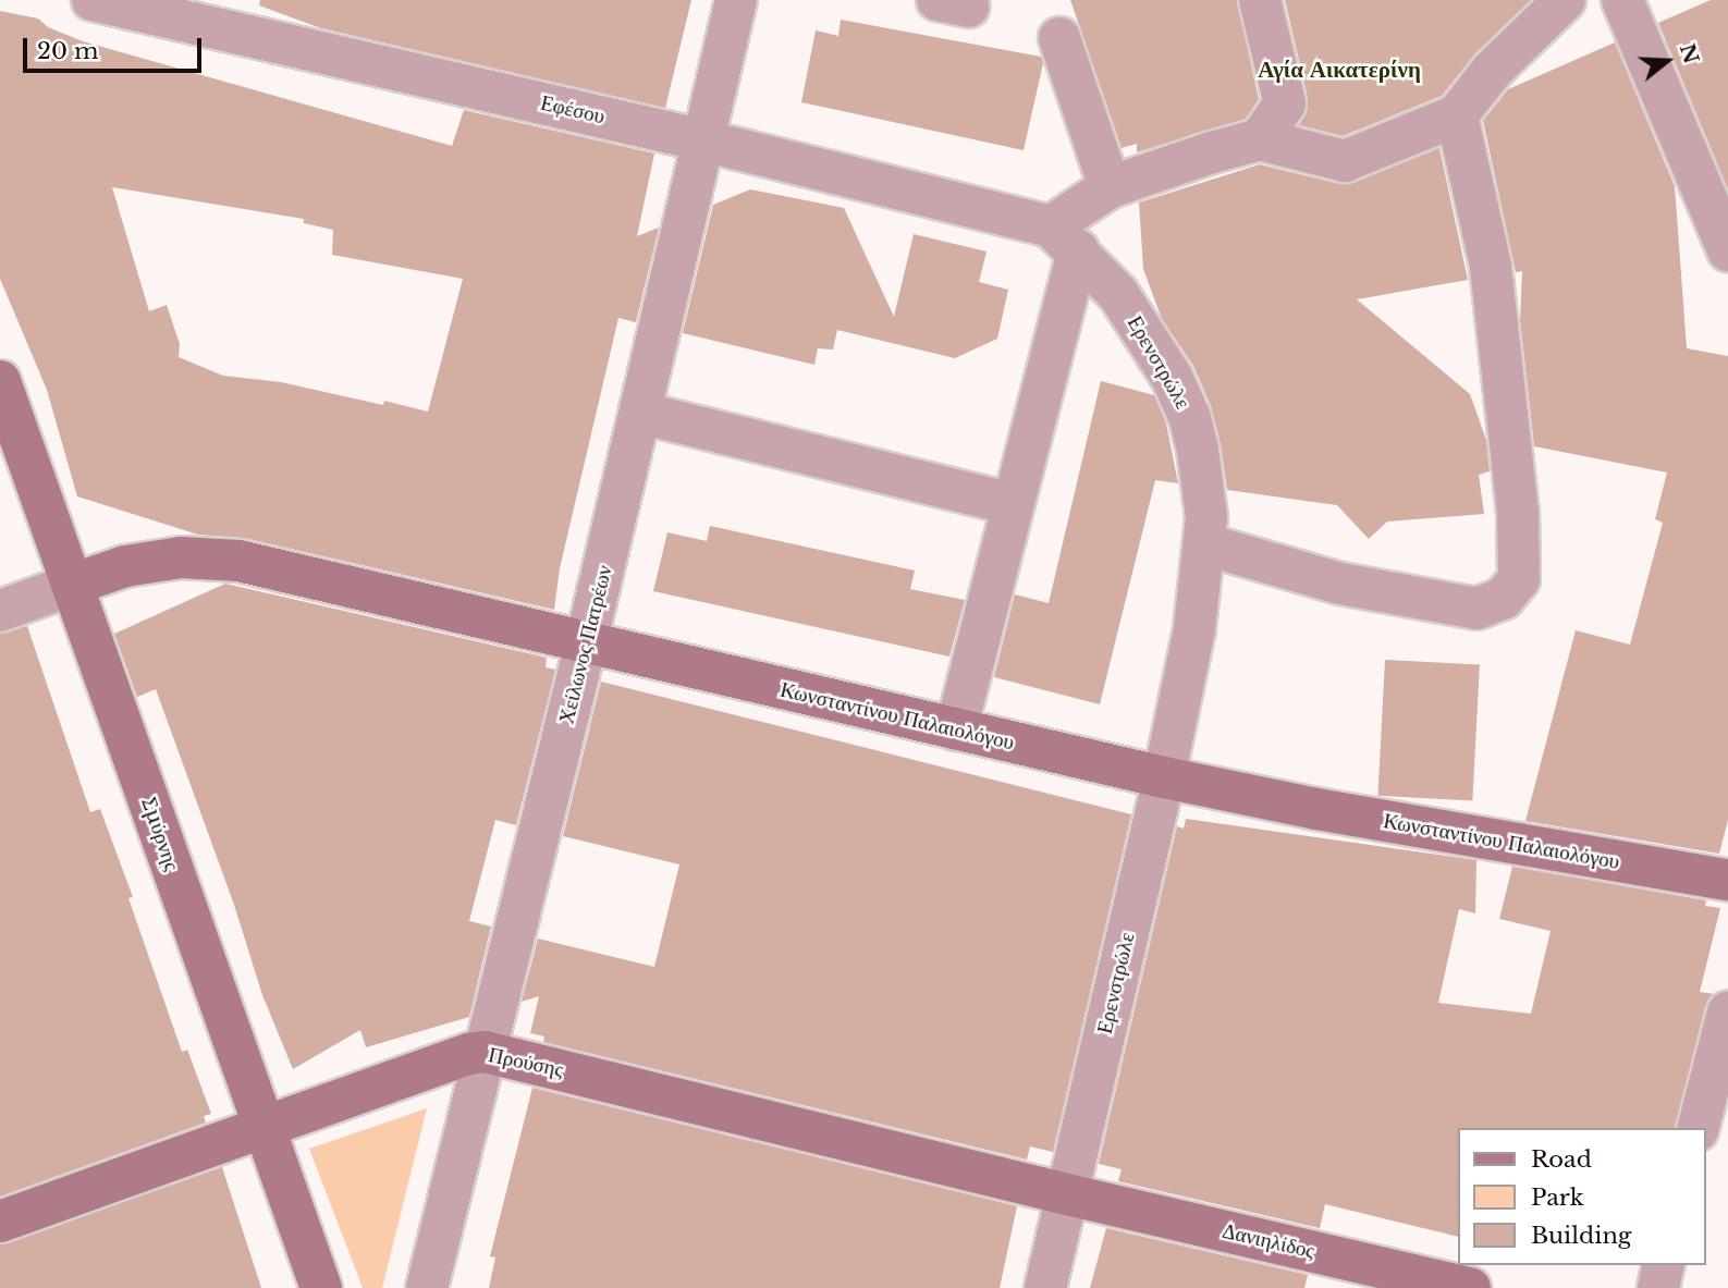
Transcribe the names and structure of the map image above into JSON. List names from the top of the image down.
{
  "streets": {
    "street": [
      "Εφέσου",
      "Ερενστρώλε",
      "Χείλωνος Πατρέων",
      "Κωνσταντίνου Παλαιολόγου",
      "Σμύρνης",
      "Προύσης",
      "Δανιηλίδος"
    ]
  },
  "crossings": [
    ["Εφέσου", "Ερενστρώλε"],
    ["Εφέσου", "Χείλωνος Πατρέων"],
    ["Ερενστρώλε", "Κωνσταντίνου Παλαιολόγου"],
    ["Ερενστρώλε", "Προύσης"],
    ["Ερενστρώλε", "Δανιηλίδος"],
    ["Χείλωνος Πατρέων", "Κωνσταντίνου Παλαιολόγου"],
    ["Χείλωνος Πατρέων", "Προύσης"],
    ["Κωνσταντίνου Παλαιολόγου", "Σμύρνης"],
    ["Σμύρνης", "Προύσης"],
    ["Προύσης", "Δανιηλίδος"]
  ],
  "districts": ["Αγία Αικατερίνη"],
  "legend": ["Road", "Park", "Building"],
  "scale_bar": "20 m",
  "north": "right"
}
